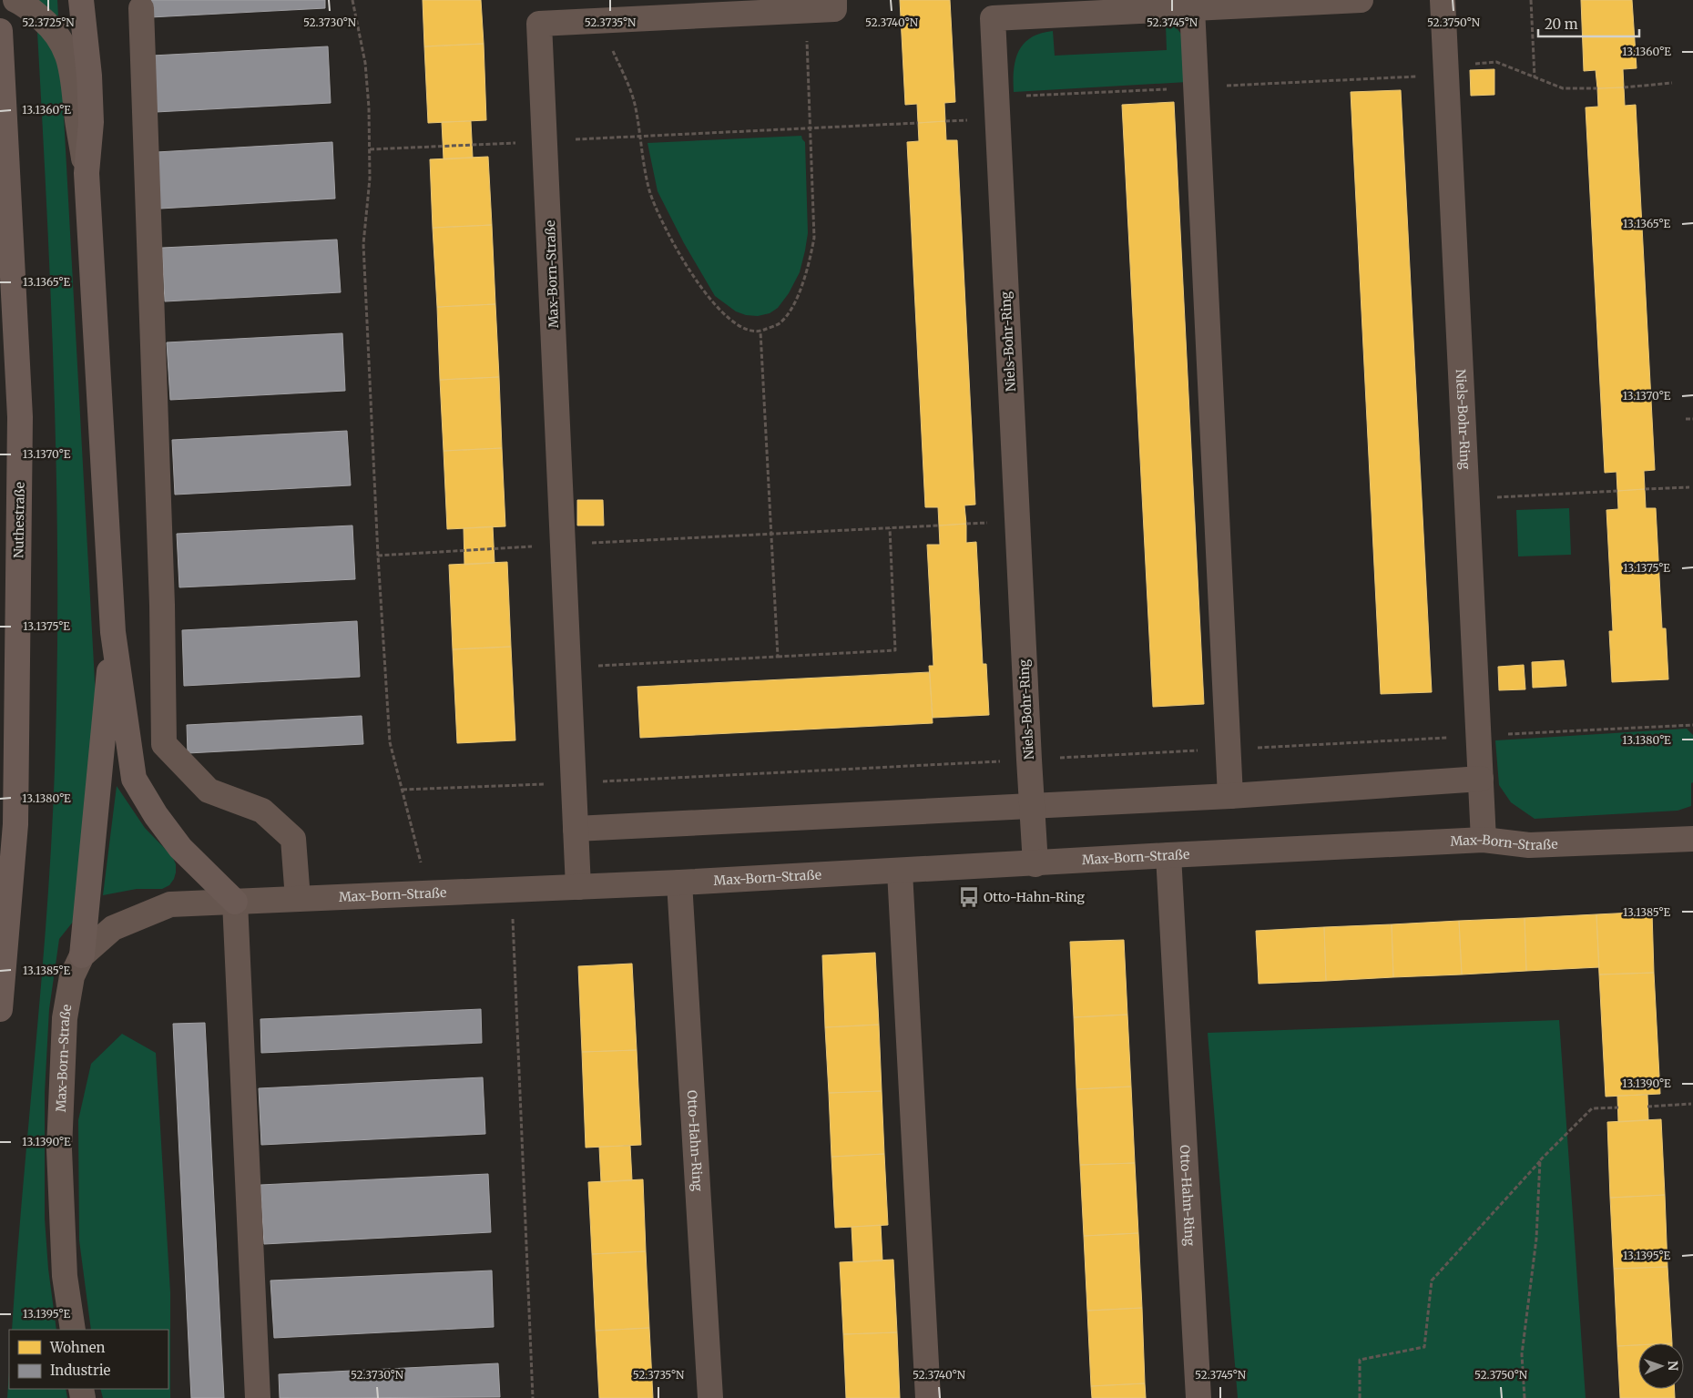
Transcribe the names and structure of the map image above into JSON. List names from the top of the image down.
{
  "streets": {
    "highway": ["Nuthestraße"],
    "street": ["Max-Born-Straße", "Niels-Bohr-Ring", "Otto-Hahn-Ring"]
  },
  "crossings": [
    ["Max-Born-Straße", "Niels-Bohr-Ring"],
    ["Max-Born-Straße", "Otto-Hahn-Ring"]
  ],
  "places": {
    "bus stop": ["Otto-Hahn-Ring"]
  },
  "legend": ["Wohnen", "Industrie"],
  "scale_bar": "20 m",
  "north": "right",
  "coordinates": [
    "52.3725°N",
    "52.3730°N",
    "52.3735°N",
    "52.3740°N",
    "52.3745°N",
    "52.3750°N",
    "13.1360°E",
    "13.1365°E",
    "13.1370°E",
    "13.1375°E",
    "13.1380°E",
    "13.1385°E",
    "13.1390°E",
    "13.1395°E"
  ]
}
